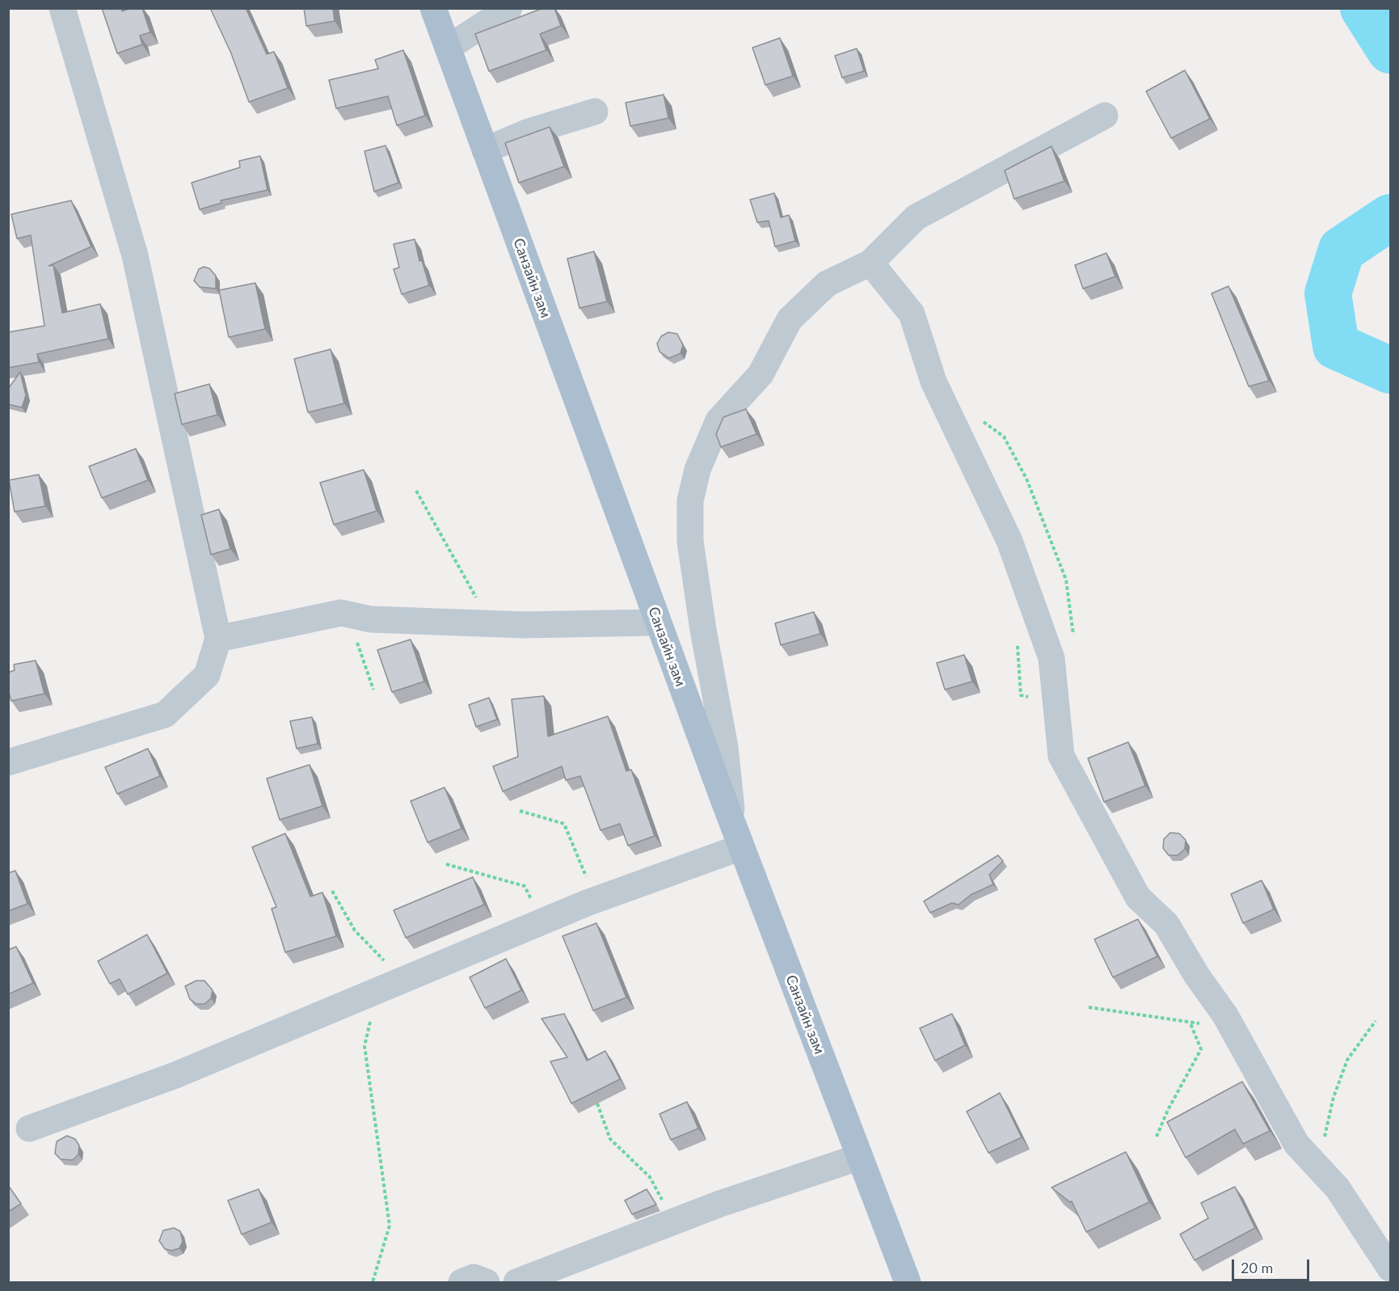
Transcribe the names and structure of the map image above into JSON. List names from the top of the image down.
{
  "streets": {
    "main road": ["Санзайн зам"]
  },
  "scale_bar": "20 m"
}
